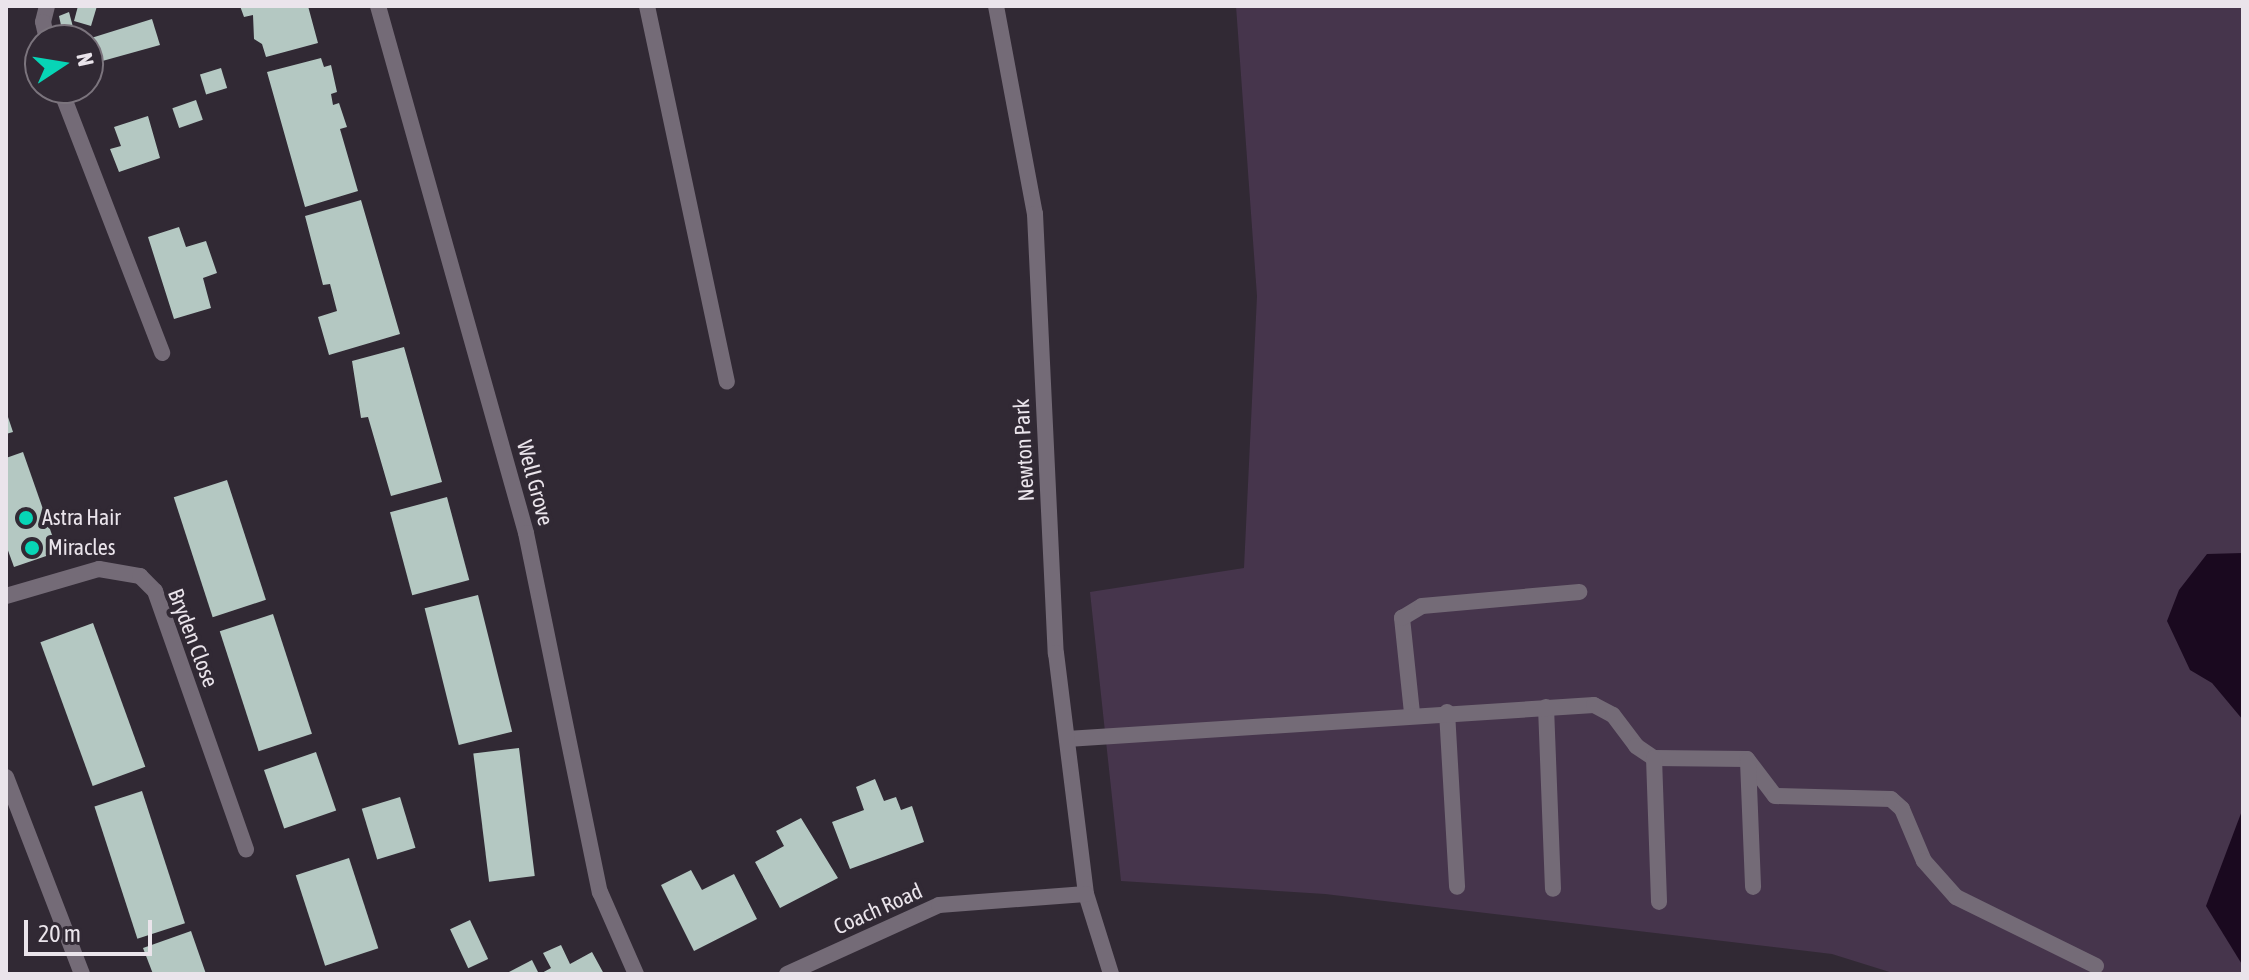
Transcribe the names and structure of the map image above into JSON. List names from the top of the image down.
{
  "streets": {
    "street": [
      "Newton Park",
      "Well Grove",
      "Bryden Close",
      "Coach Road"
    ]
  },
  "crossings": [
    ["Newton Park", "Coach Road"]
  ],
  "places": ["Astra Hair", "Miracles"],
  "scale_bar": "20 m",
  "north": "right"
}
